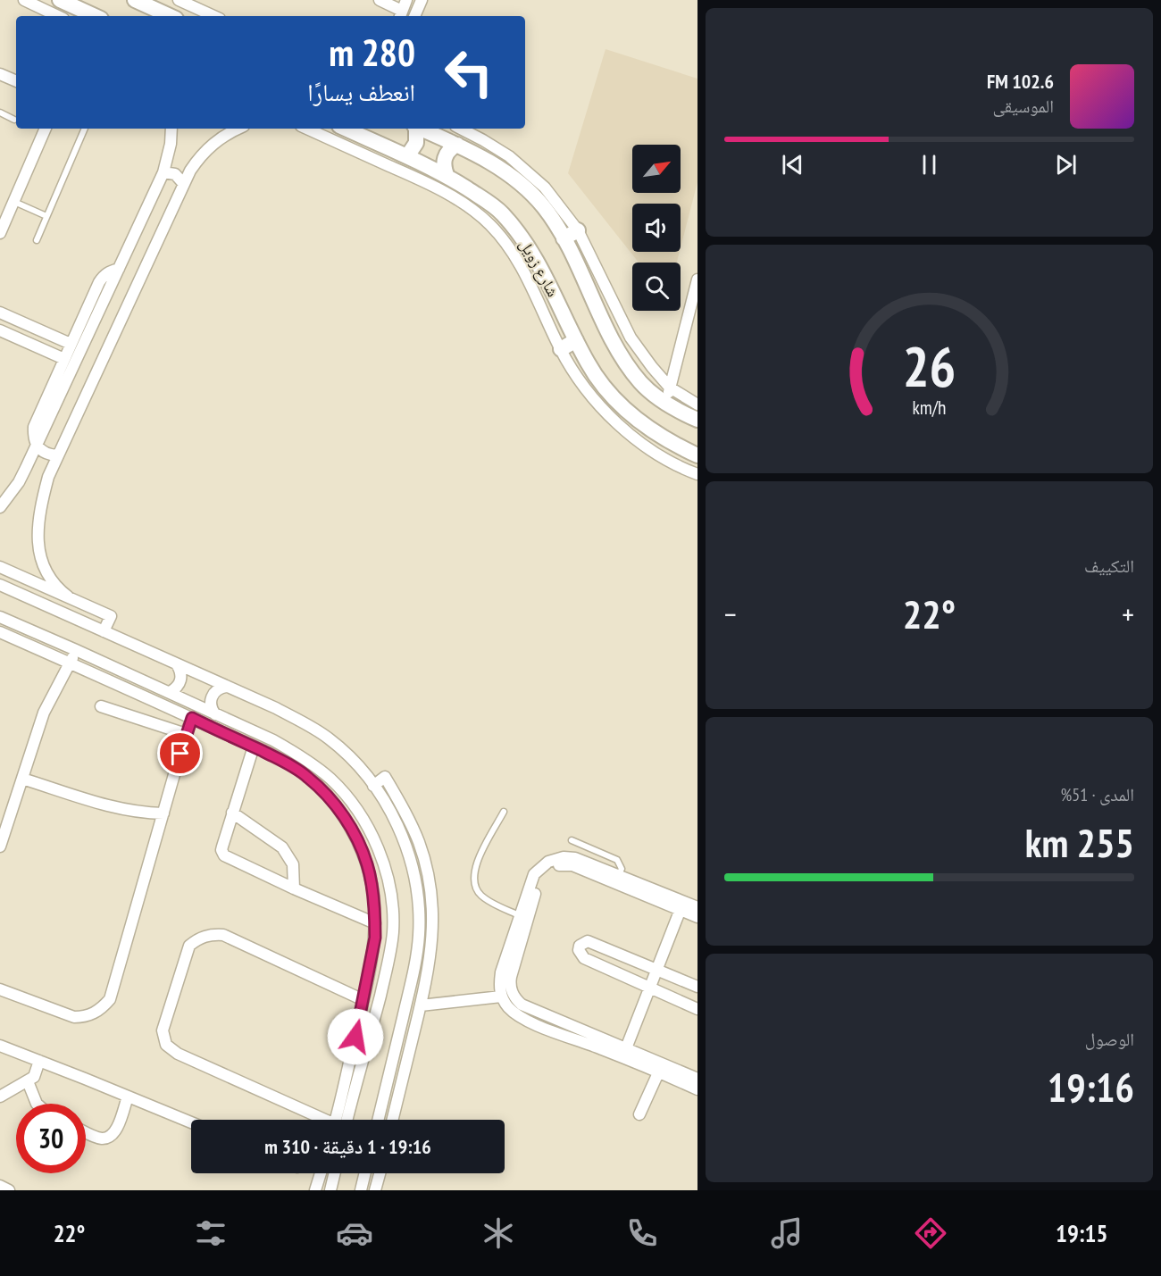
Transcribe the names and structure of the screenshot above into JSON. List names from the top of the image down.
{
  "streets": {
    "main road": ["شارع زويل"]
  },
  "north": "top right",
  "page": {
    "turn": ["280 m", "انعطف يسارًا"],
    "song": ["102.6 FM", "الموسيقى"],
    "tile": [
      "التكييف",
      ["المدى · 51%", "255 km"],
      ["الوصول", "19:16"]
    ],
    "heat": ["−", "22°", "+"],
    "limit": "30",
    "trip": "19:16 · 1 دقيقة · 310 m",
    "tabs": ["19:15", "22°"],
    "gauge": ["26", "km/h"]
  }
}
